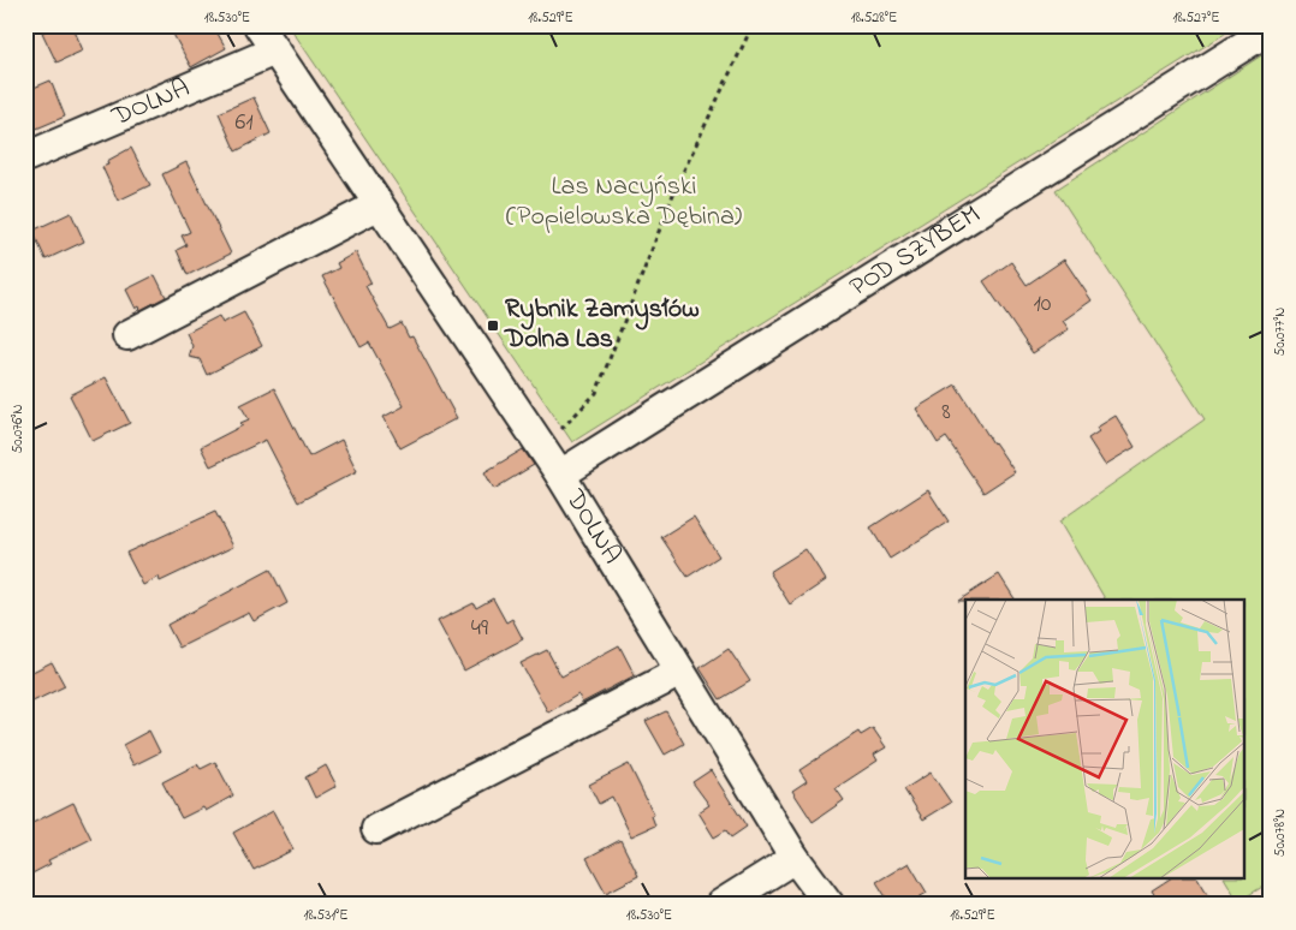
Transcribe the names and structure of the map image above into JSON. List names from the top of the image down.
{
  "streets": {
    "street": ["DOLNA", "POD SZYBEM"]
  },
  "crossings": [
    ["DOLNA", "POD SZYBEM"]
  ],
  "parks": ["Las Nacyński (Popielowska Dębina)"],
  "places": {
    "transit": ["Rybnik Zamysłów Dolna Las"]
  },
  "house_numbers": [
    "61",
    "10",
    "8",
    "49"
  ],
  "coordinates": [
    "18.530°E",
    "18.529°E",
    "18.528°E",
    "18.527°E",
    "50.077°N",
    "50.076°N",
    "50.078°N",
    "18.531°E"
  ]
}
